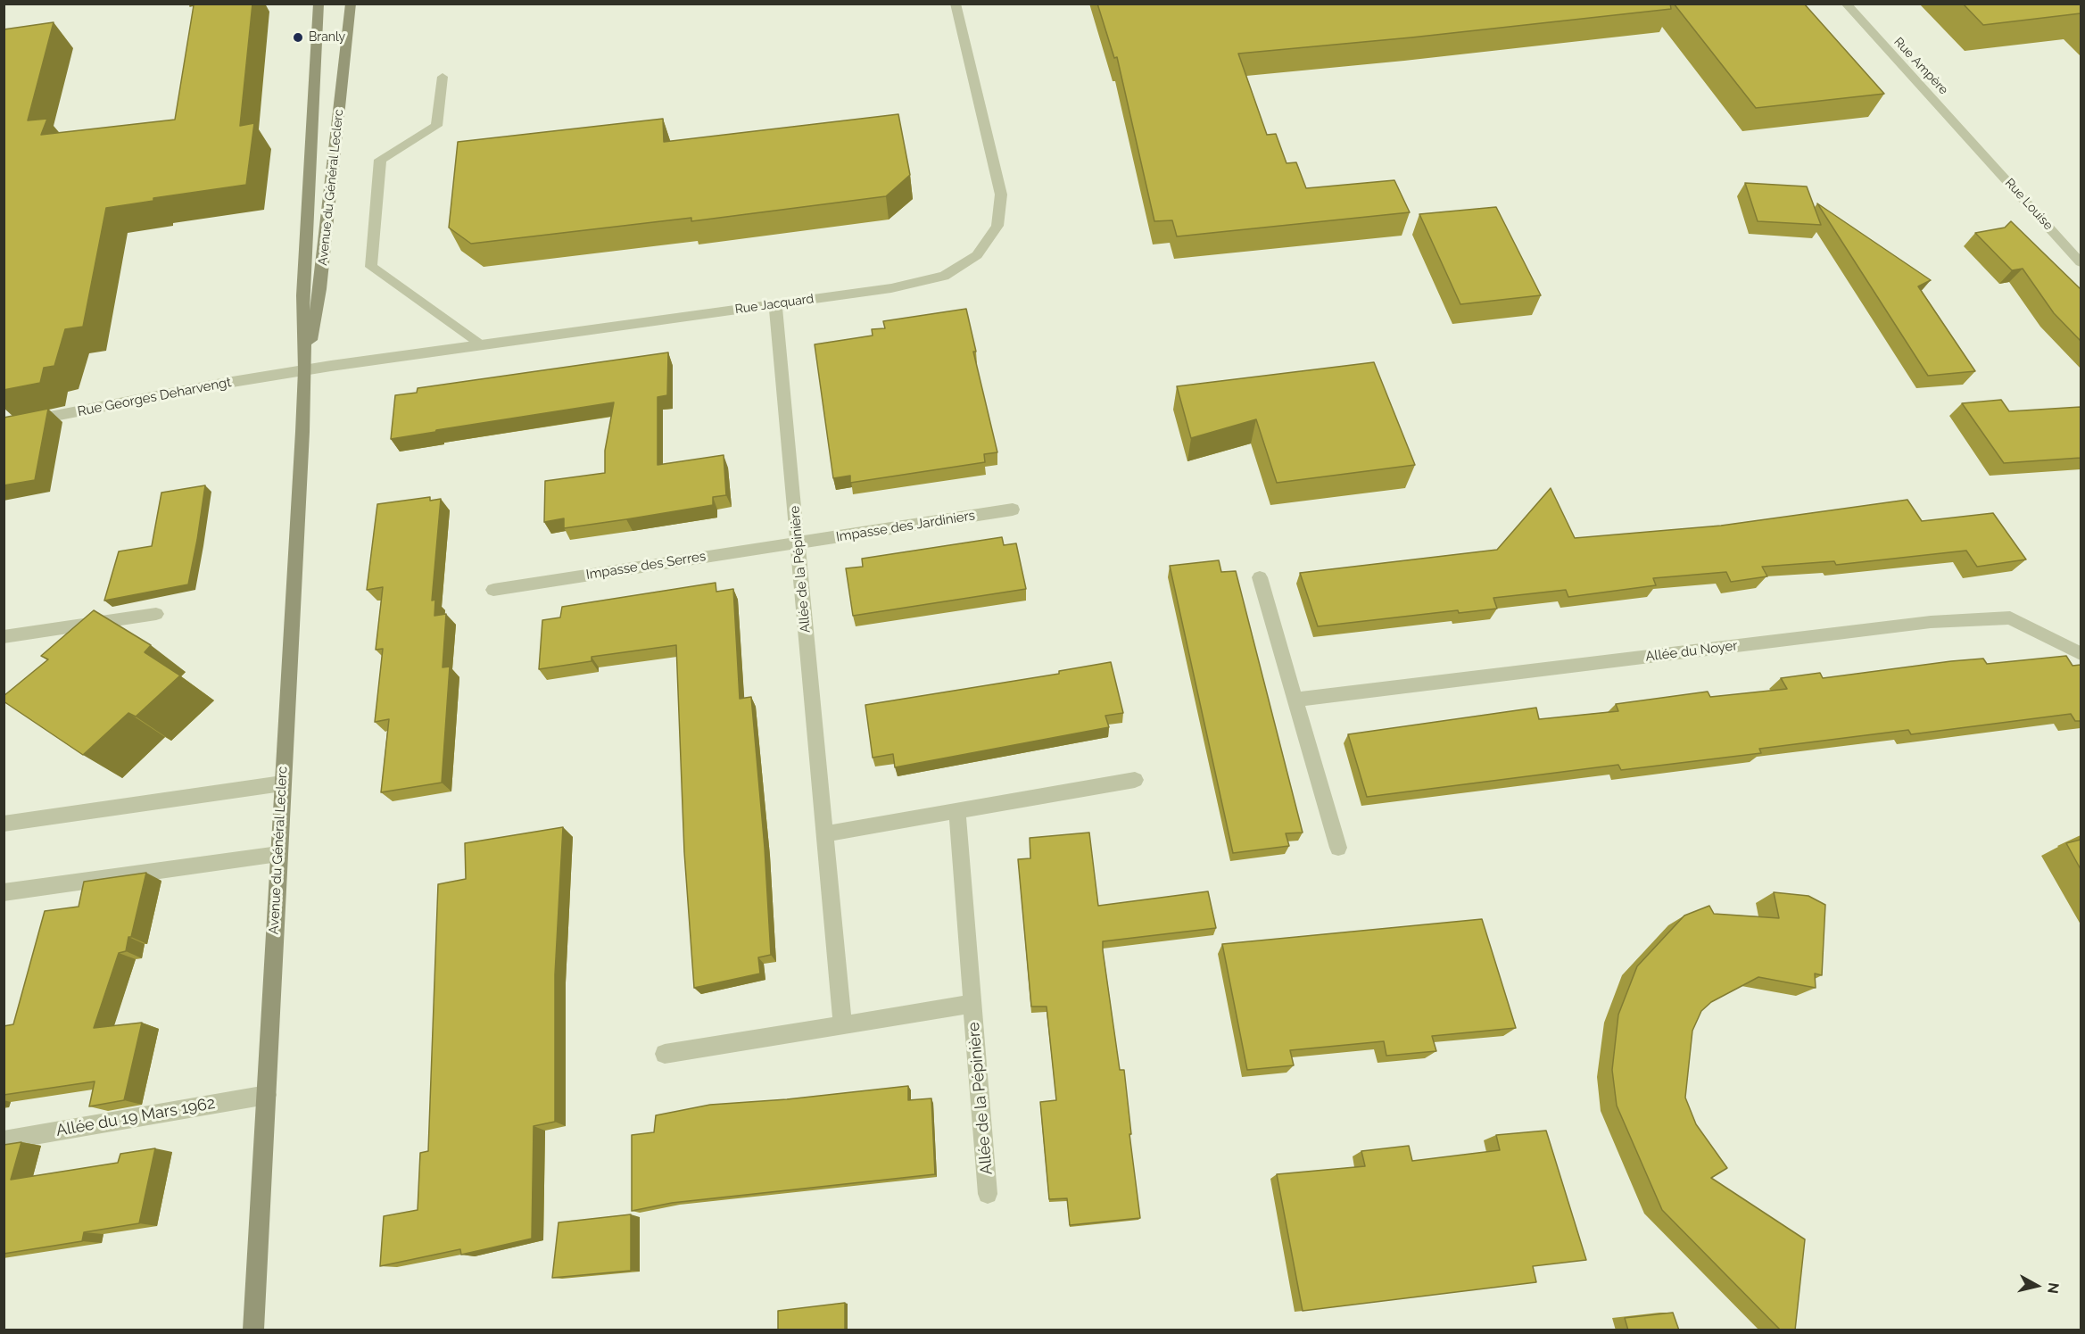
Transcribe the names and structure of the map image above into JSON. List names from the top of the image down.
{
  "streets": {
    "main road": ["Avenue du Général Leclerc"],
    "street": [
      "Rue Ampère",
      "Rue Louise",
      "Rue Jacquard",
      "Rue Georges Deharvengt",
      "Impasse des Jardiniers",
      "Impasse des Serres",
      "Allée de la Pépinière",
      "Allée du Noyer",
      "Allée du 19 Mars 1962"
    ]
  },
  "crossings": [
    ["Rue Ampère", "Rue Louise"],
    ["Avenue du Général Leclerc", "Rue Jacquard"],
    ["Avenue du Général Leclerc", "Rue Georges Deharvengt"],
    ["Avenue du Général Leclerc", "Allée du 19 Mars 1962"],
    ["Rue Jacquard", "Rue Georges Deharvengt"],
    ["Rue Jacquard", "Allée de la Pépinière"],
    ["Impasse des Jardiniers", "Impasse des Serres"],
    ["Impasse des Jardiniers", "Allée de la Pépinière"],
    ["Impasse des Serres", "Allée de la Pépinière"]
  ],
  "places": ["Branly"],
  "north": "right"
}
